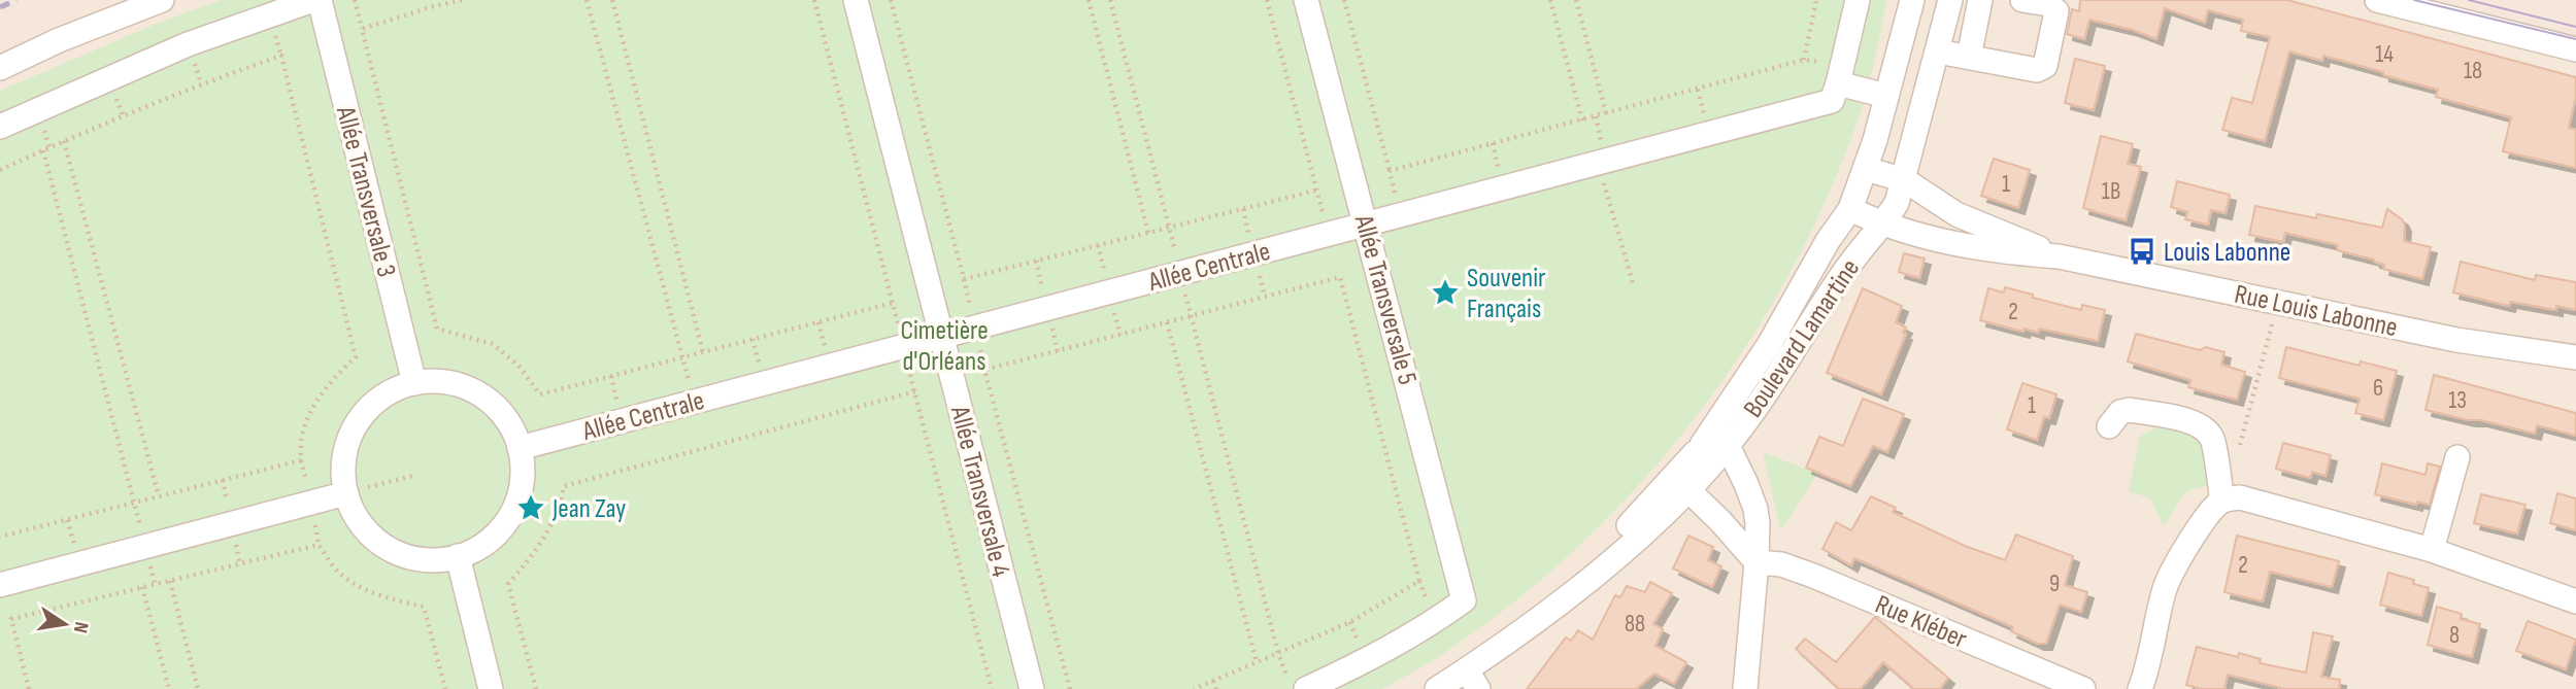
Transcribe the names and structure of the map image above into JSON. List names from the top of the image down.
{
  "streets": {
    "street": [
      "Allée Transversale 3",
      "Allée Centrale",
      "Allée Transversale 5",
      "Rue Louis Labonne",
      "Boulevard Lamartine",
      "Allée Transversale 4",
      "Rue Kléber"
    ]
  },
  "crossings": [
    ["Allée Transversale 3", "Allée Centrale"],
    ["Allée Centrale", "Allée Transversale 5"],
    ["Allée Centrale", "Allée Transversale 4"],
    ["Rue Louis Labonne", "Boulevard Lamartine"]
  ],
  "parks": ["Cimetière d'Orléans"],
  "places": {
    "bus stop": ["Louis Labonne"],
    "place": ["Souvenir Français", "Jean Zay"]
  },
  "house_numbers": [
    "14",
    "18",
    "1",
    "1B",
    "2",
    "6",
    "13",
    "1",
    "2",
    "9",
    "88",
    "8"
  ],
  "north": "right"
}
